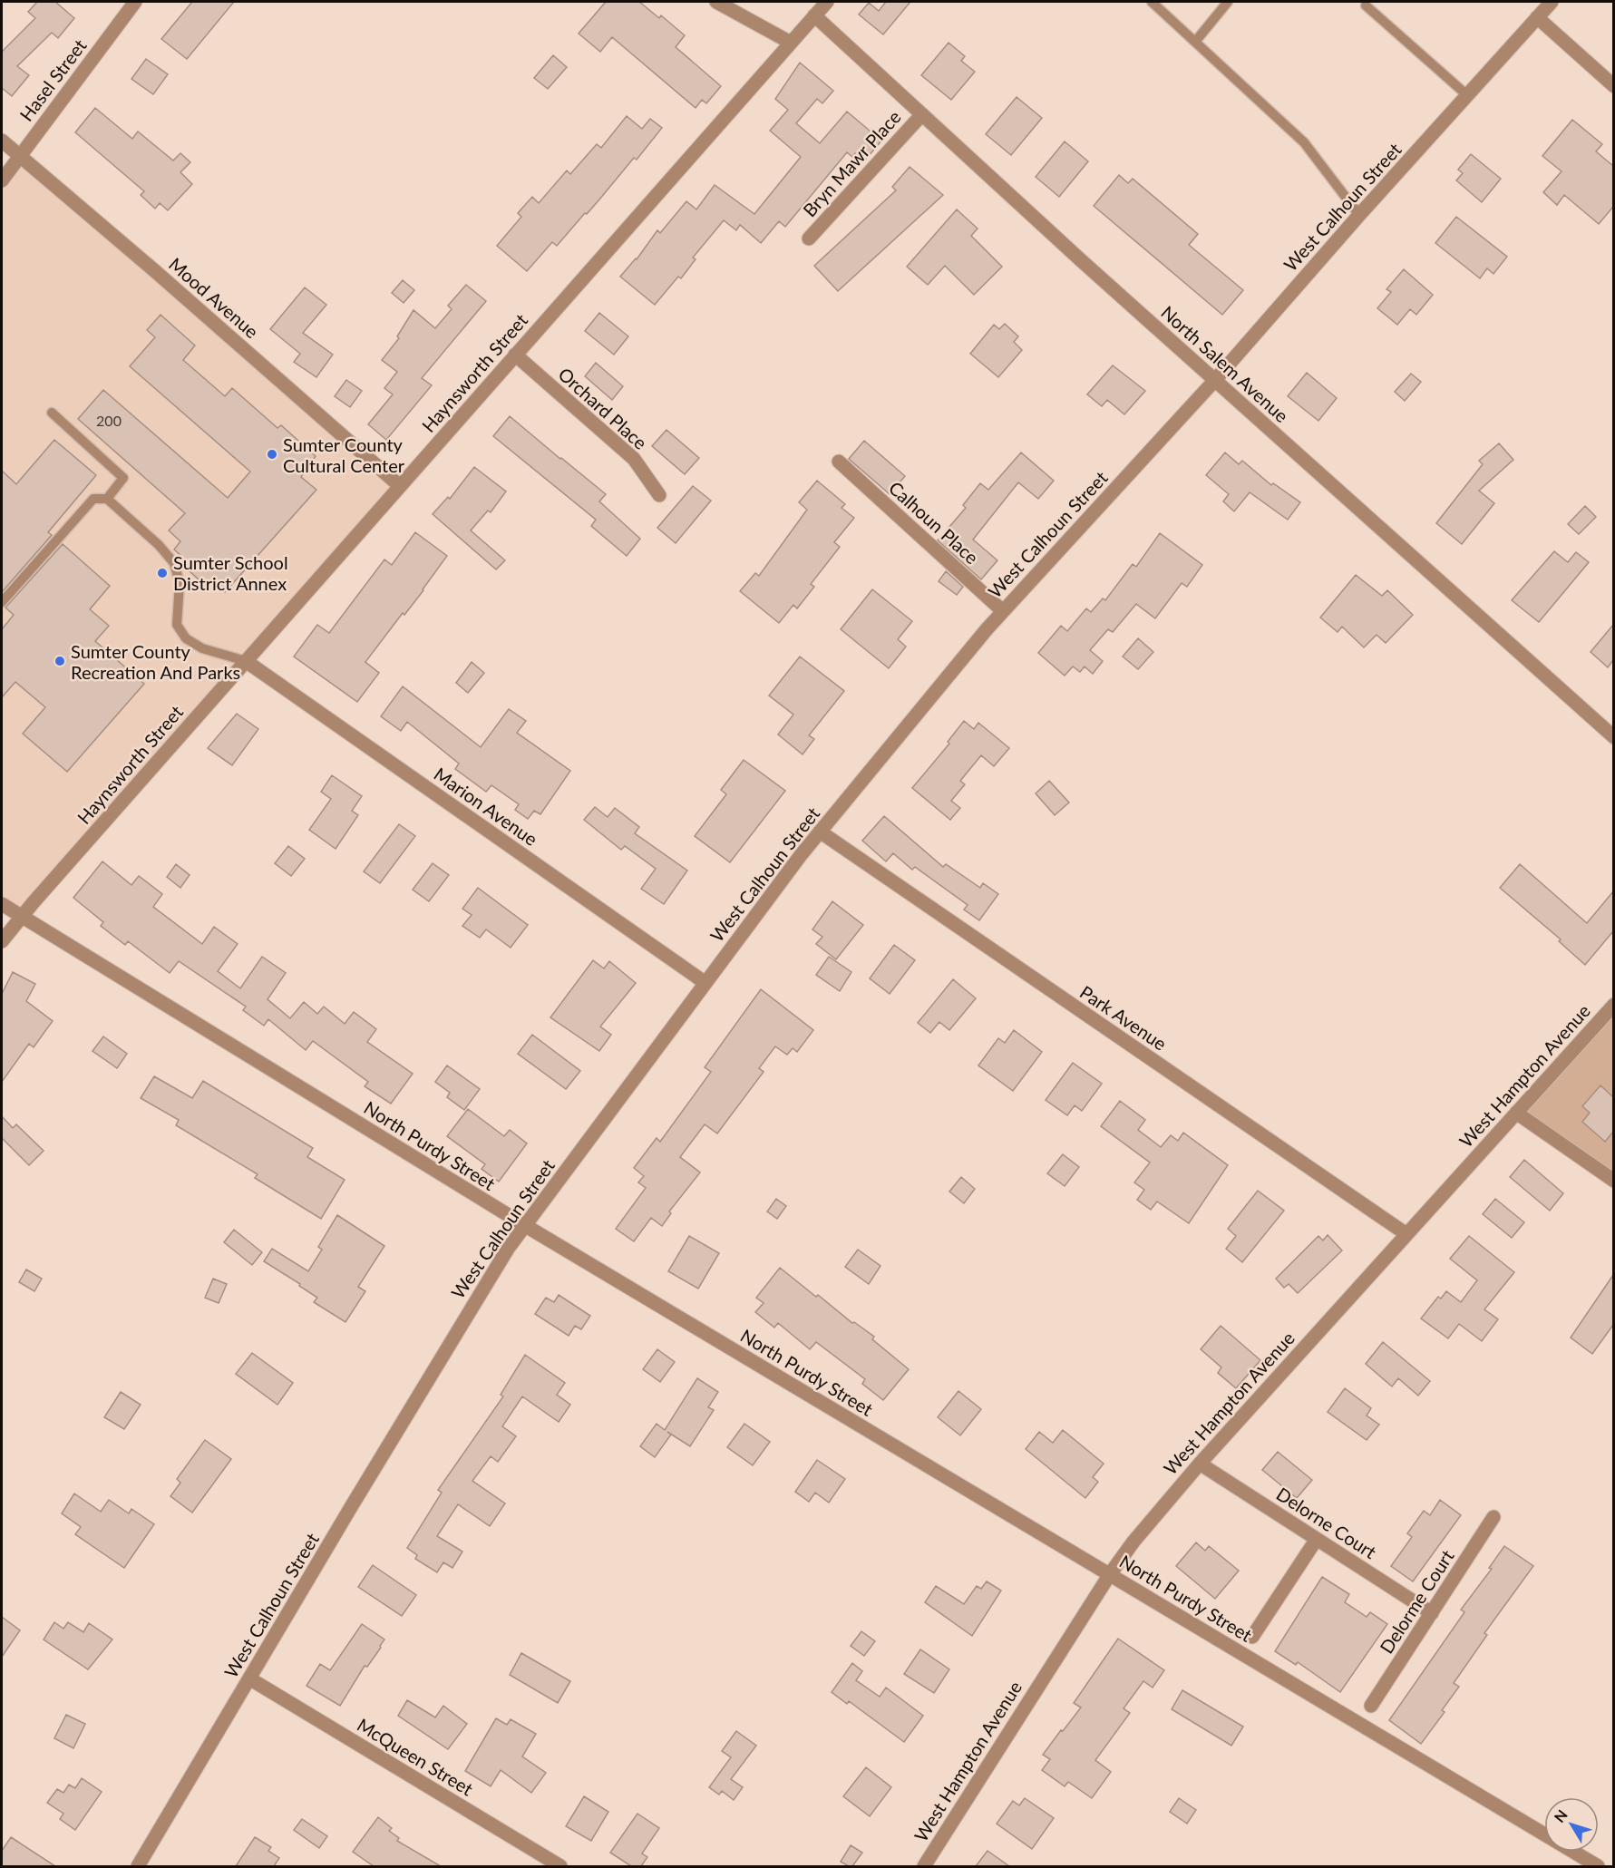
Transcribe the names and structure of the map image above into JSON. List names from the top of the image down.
{
  "streets": {
    "street": [
      "Hasel Street",
      "Bryn Mawr Place",
      "West Calhoun Street",
      "Mood Avenue",
      "North Salem Avenue",
      "Haynsworth Street",
      "Orchard Place",
      "Calhoun Place",
      "Marion Avenue",
      "Park Avenue",
      "West Hampton Avenue",
      "North Purdy Street",
      "Delorne Court",
      "Delorme Court",
      "McQueen Street"
    ]
  },
  "crossings": [
    ["Hasel Street", "Mood Avenue"],
    ["Bryn Mawr Place", "North Salem Avenue"],
    ["West Calhoun Street", "North Salem Avenue"],
    ["West Calhoun Street", "Calhoun Place"],
    ["West Calhoun Street", "Marion Avenue"],
    ["West Calhoun Street", "Park Avenue"],
    ["West Calhoun Street", "North Purdy Street"],
    ["West Calhoun Street", "McQueen Street"],
    ["Mood Avenue", "Haynsworth Street"],
    ["North Salem Avenue", "Haynsworth Street"],
    ["Haynsworth Street", "Orchard Place"],
    ["Haynsworth Street", "Marion Avenue"],
    ["Haynsworth Street", "North Purdy Street"],
    ["Park Avenue", "West Hampton Avenue"],
    ["West Hampton Avenue", "North Purdy Street"],
    ["West Hampton Avenue", "Delorne Court"],
    ["Delorne Court", "Delorme Court"]
  ],
  "places": ["Sumter County Cultural Center", "Sumter School District Annex", "Sumter County Recreation And Parks"],
  "house_numbers": ["200"],
  "north": "top left"
}
